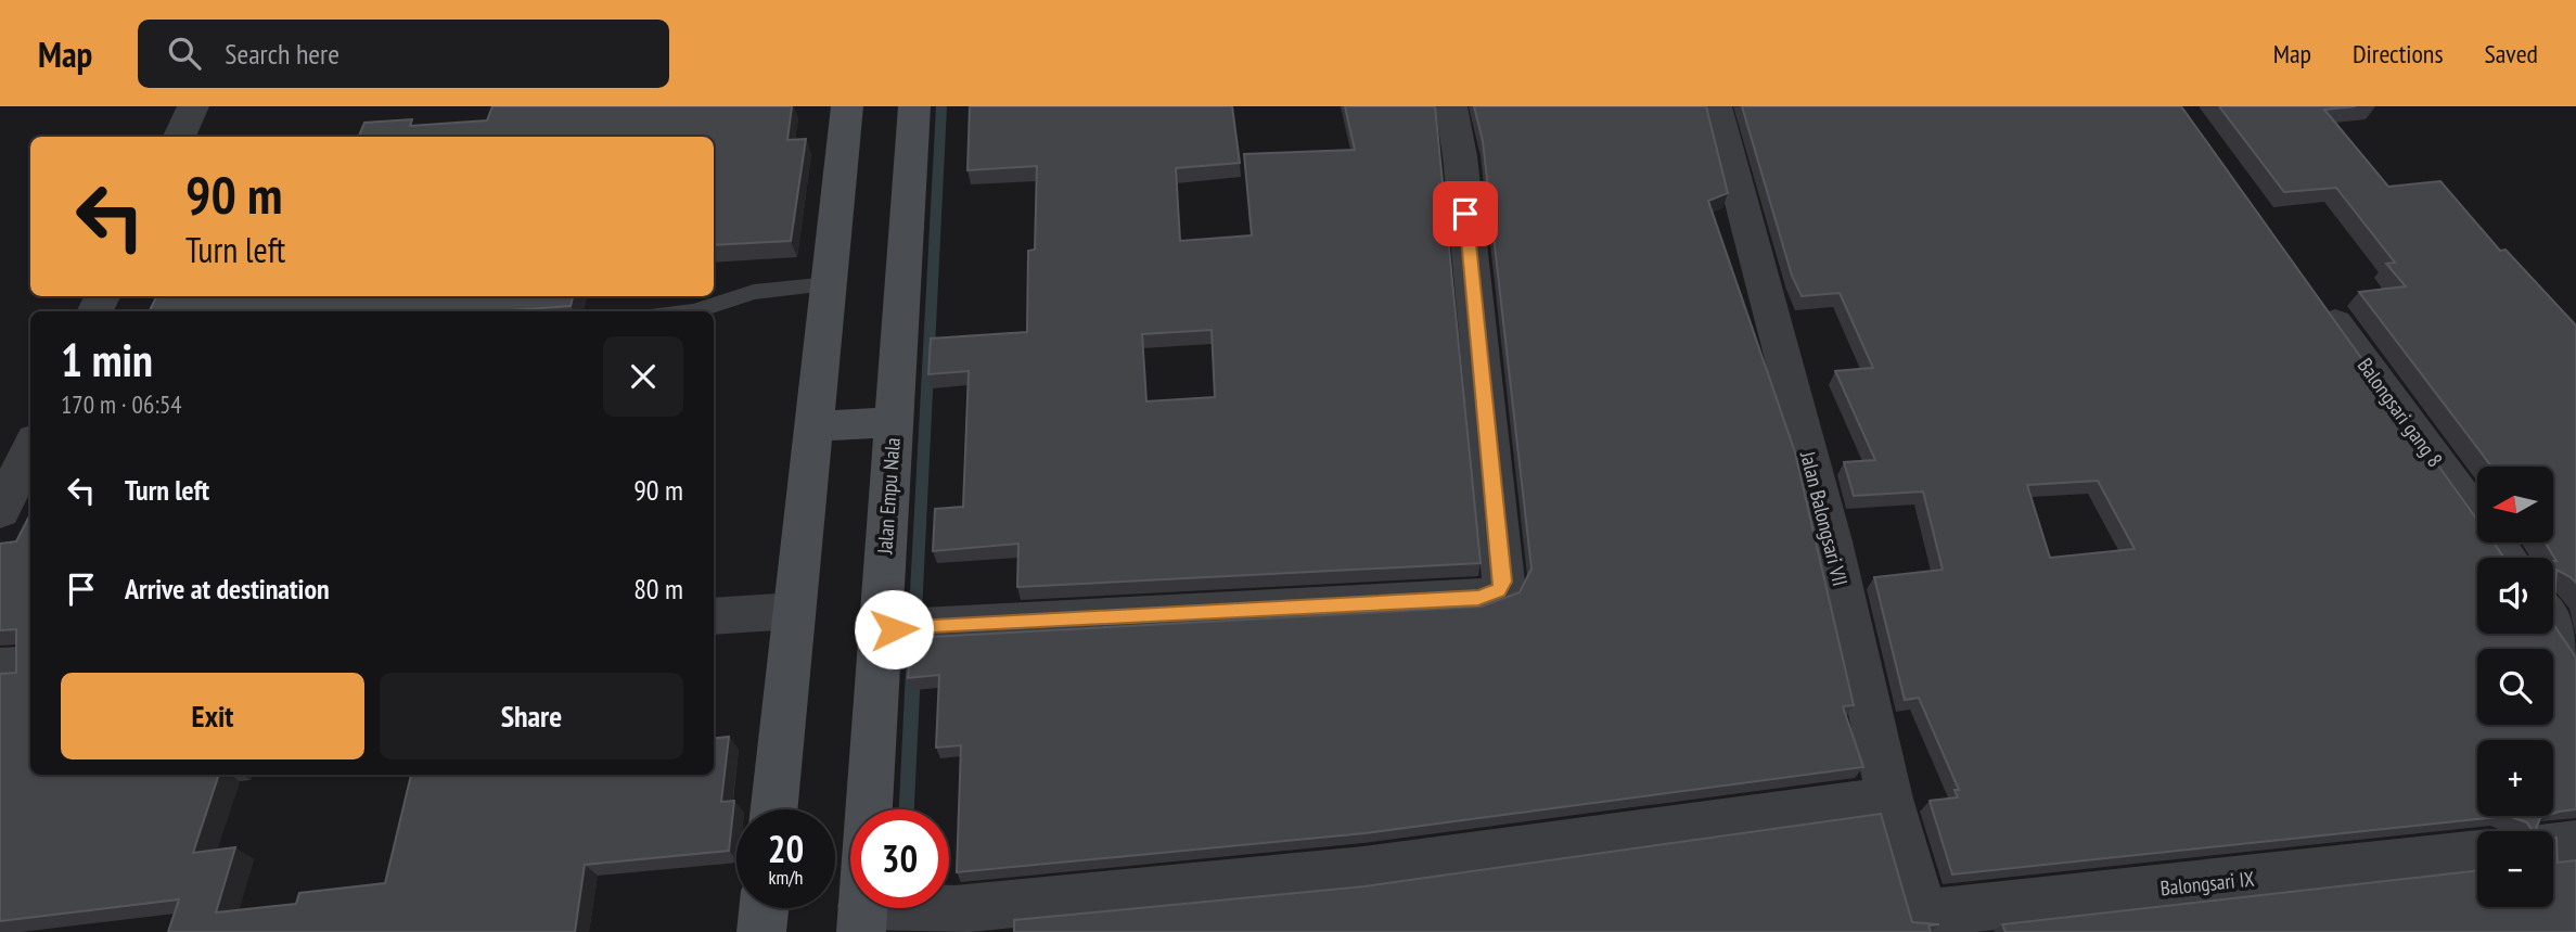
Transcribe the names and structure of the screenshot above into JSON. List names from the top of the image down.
{
  "streets": {
    "main road": ["Jalan Empu Nala"],
    "street": ["Balongsari gang 8", "Jalan Balongsari VII", "Balongsari IX"]
  },
  "crossings": [
    ["Jalan Balongsari VII", "Balongsari IX"]
  ],
  "north": "left",
  "page": {
    "header": "Map",
    "search": "Search here",
    "nav": ["Map", "Directions", "Saved"],
    "turn": ["90 m", "Turn left"],
    "heading": ["1 min", "170 m · 06:54"],
    "list": [
      {
        "name": "Turn left",
        "value": "90 m"
      },
      {
        "name": "Arrive at destination",
        "value": "80 m"
      }
    ],
    "map_buttons": ["+", "−"],
    "buttons": ["Exit", "Share"],
    "speed": "20 km/h",
    "limit": "30"
  }
}
